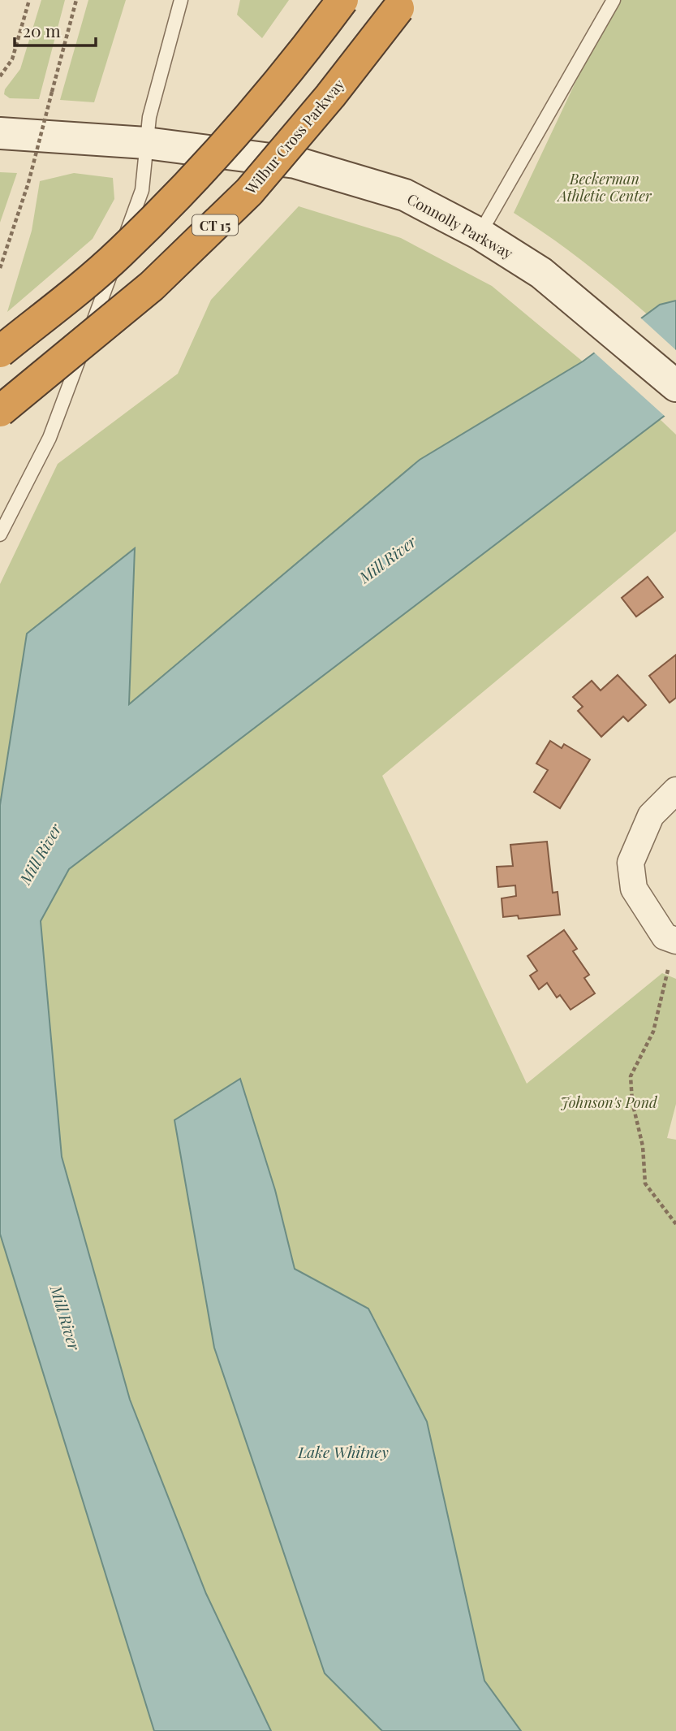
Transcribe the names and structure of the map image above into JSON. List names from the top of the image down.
{
  "streets": {
    "highway": ["Wilbur Cross Parkway", "CT 15"],
    "main road": ["Connolly Parkway"]
  },
  "water": ["Mill River", "Lake Whitney"],
  "parks": ["Beckerman Athletic Center", "Johnson's Pond"],
  "scale_bar": "20 m"
}
